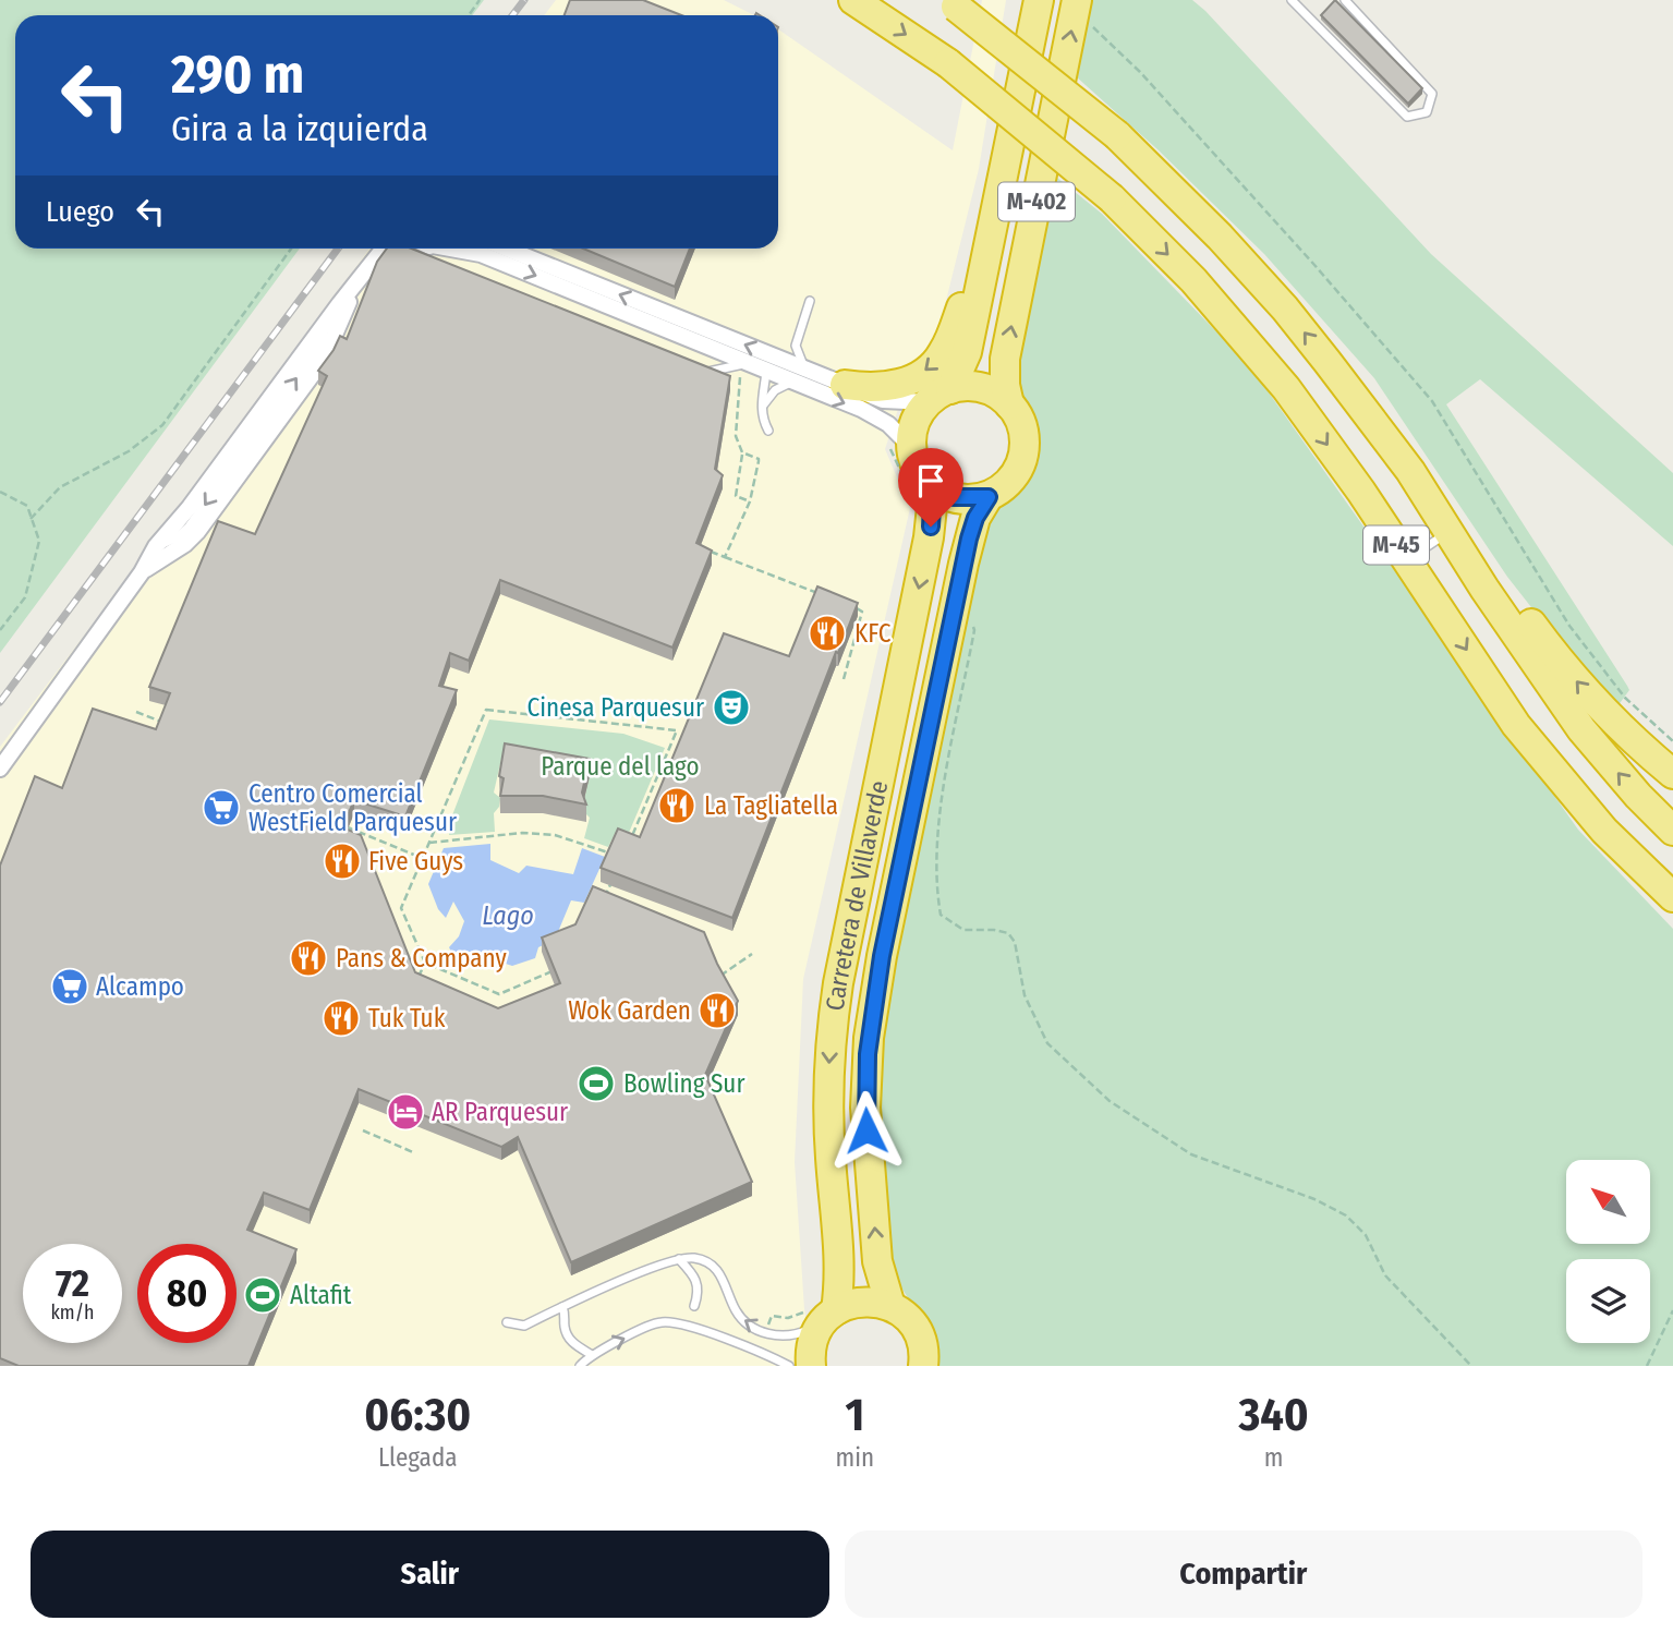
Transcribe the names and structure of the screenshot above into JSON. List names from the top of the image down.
{
  "streets": {
    "highway": ["M-402", "M-45", "Carretera de Villaverde"]
  },
  "crossings": [
    ["M-402", "Carretera de Villaverde"]
  ],
  "water": ["Lago"],
  "parks": ["Parque del lago"],
  "places": {
    "restaurant": [
      "KFC",
      "La Tagliatella",
      "Five Guys",
      "Pans & Company",
      "Wok Garden",
      "Tuk Tuk"
    ],
    "theatre": ["Cinesa Parquesur"],
    "supermarket": ["Centro Comercial WestField Parquesur", "Alcampo"],
    "sports": ["Bowling Sur", "Altafit"],
    "hotel": ["AR Parquesur"]
  },
  "north": "top left",
  "page": {
    "turn": ["290 m", "Gira a la izquierda"],
    "then": "Luego",
    "speed": "72 km/h",
    "limit": "80",
    "eta": [
      "06:30",
      "Llegada",
      "1",
      "min",
      "340",
      "m"
    ],
    "buttons": ["Salir", "Compartir"]
  }
}
